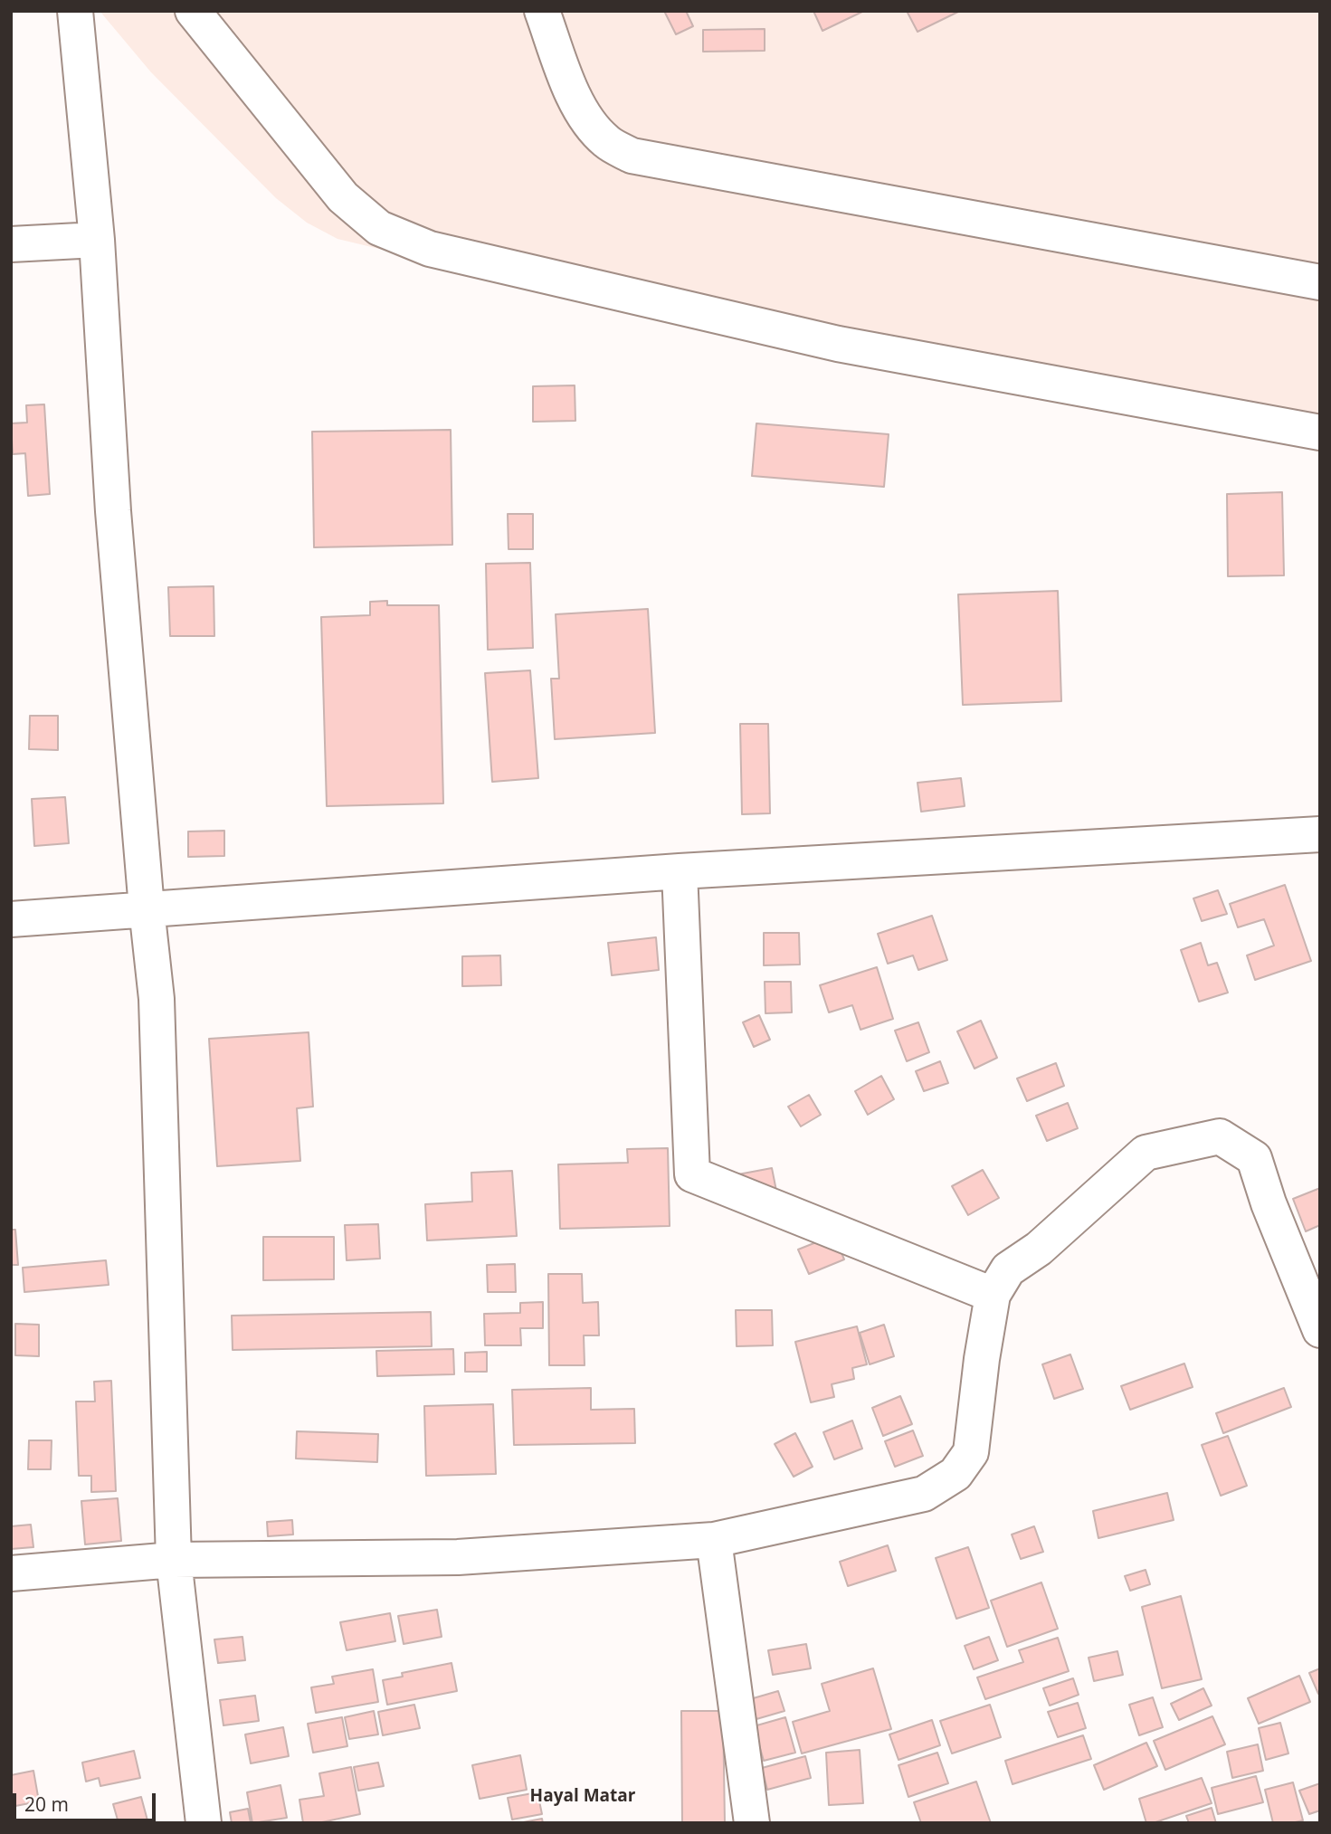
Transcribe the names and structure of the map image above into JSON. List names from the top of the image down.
{
  "districts": ["Hayal Matar"],
  "scale_bar": "20 m"
}
